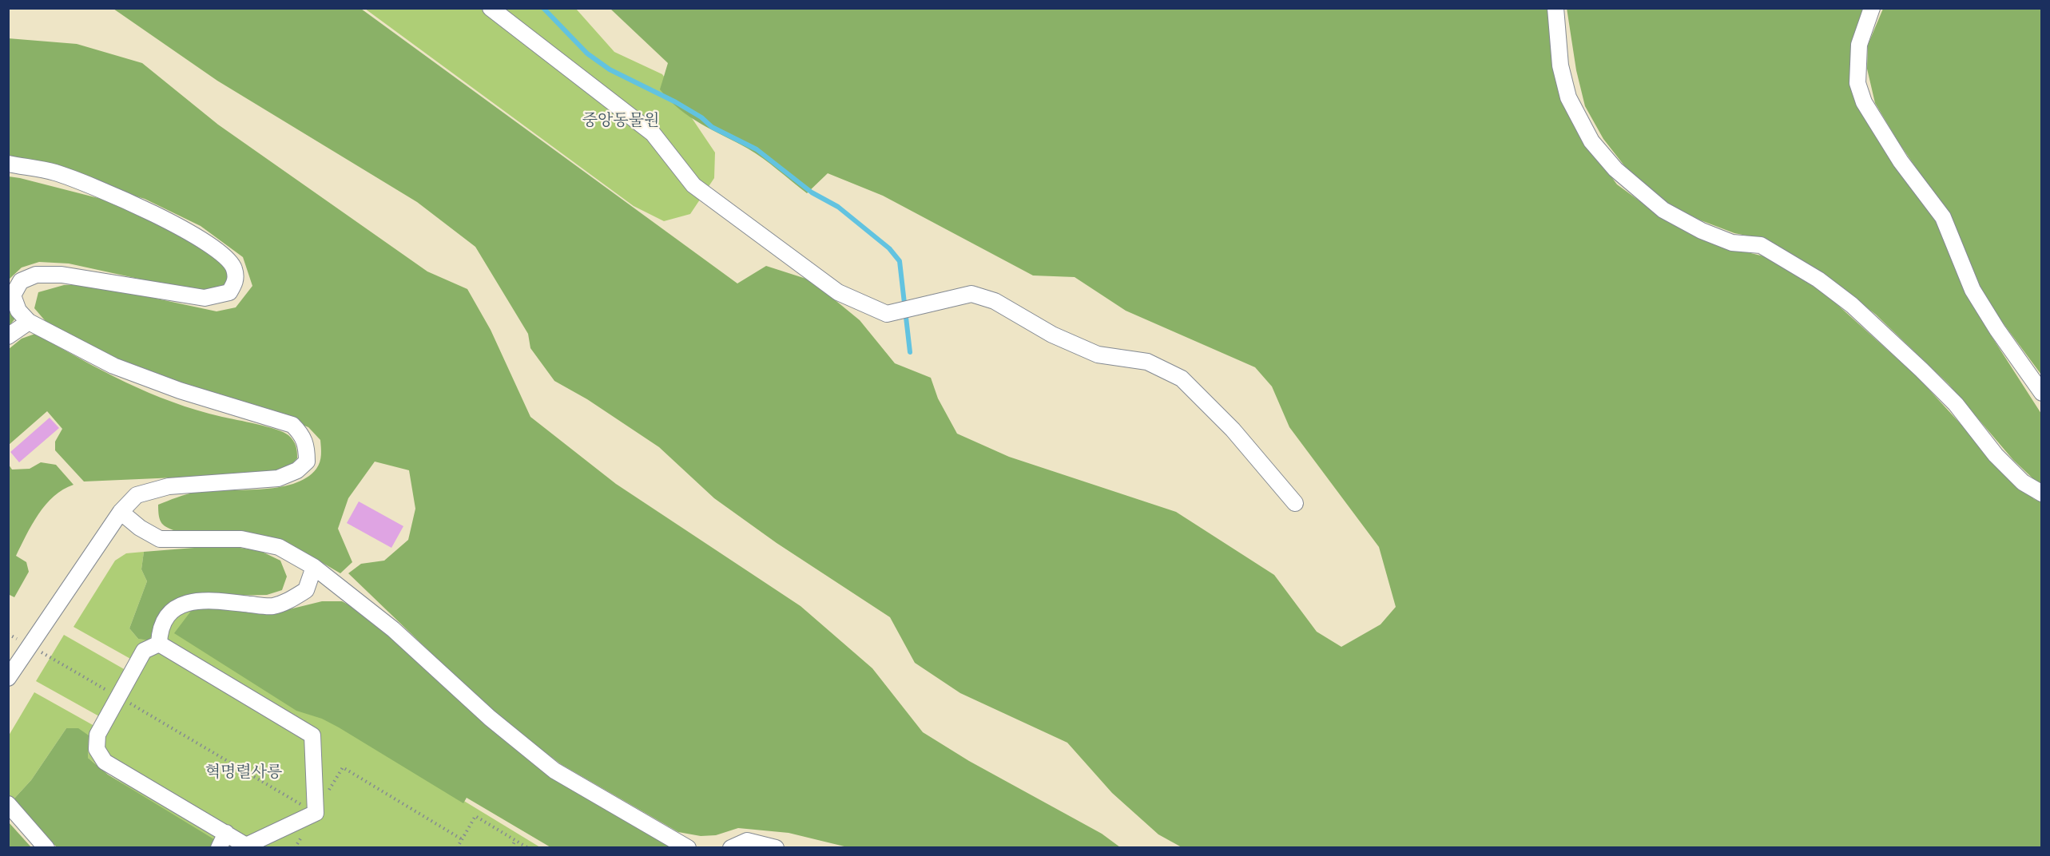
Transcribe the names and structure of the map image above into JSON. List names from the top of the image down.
{
  "parks": ["중앙동물원", "혁명렬사릉"]
}
